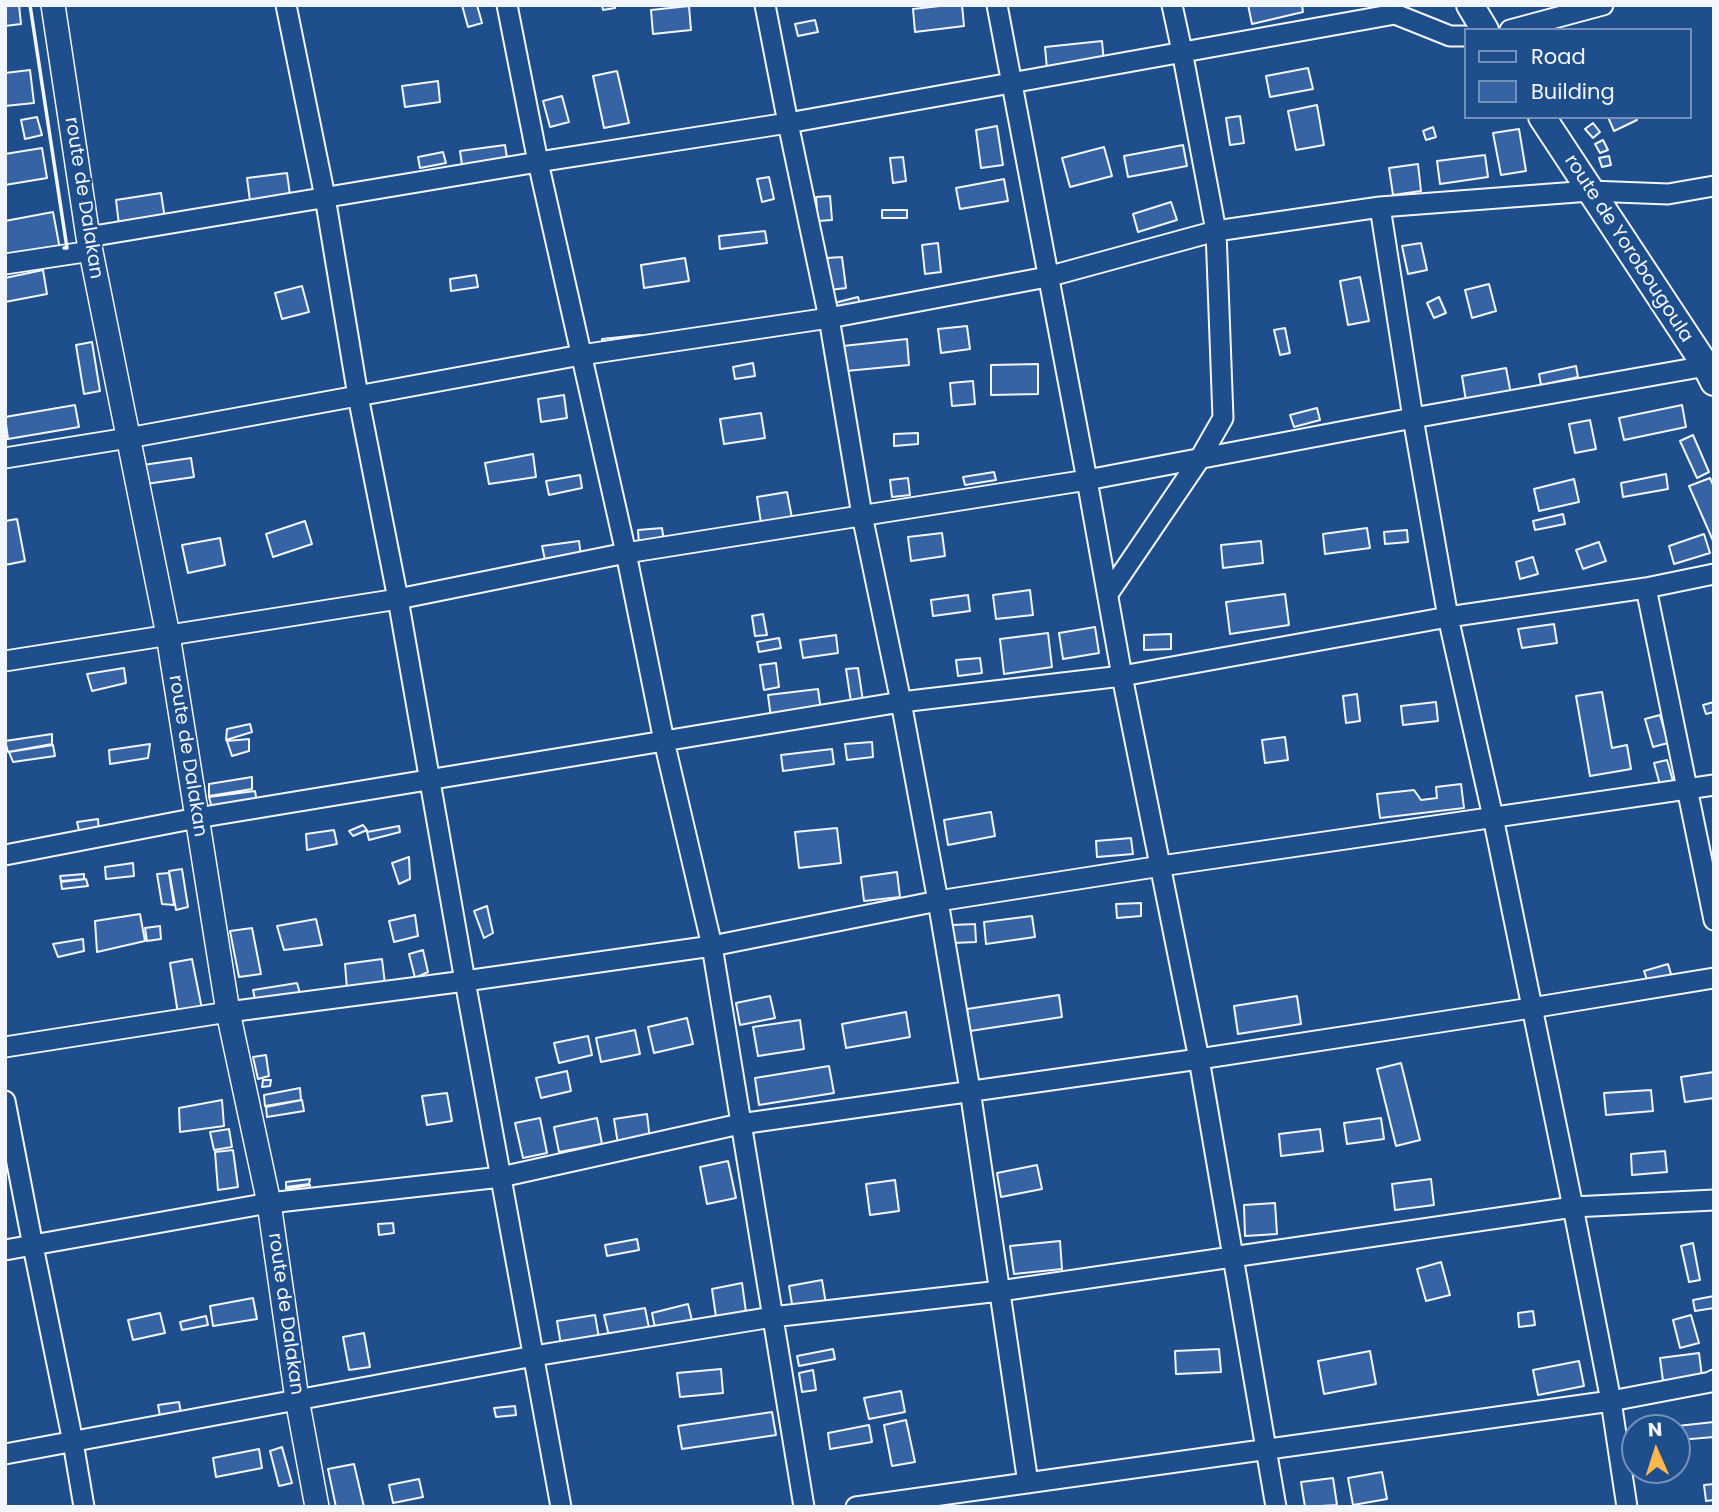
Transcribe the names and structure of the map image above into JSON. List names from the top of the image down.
{
  "streets": {
    "main road": ["route de Yorobougoula"],
    "street": ["route de Dalakan"]
  },
  "legend": ["Road", "Building"],
  "north": "top"
}
